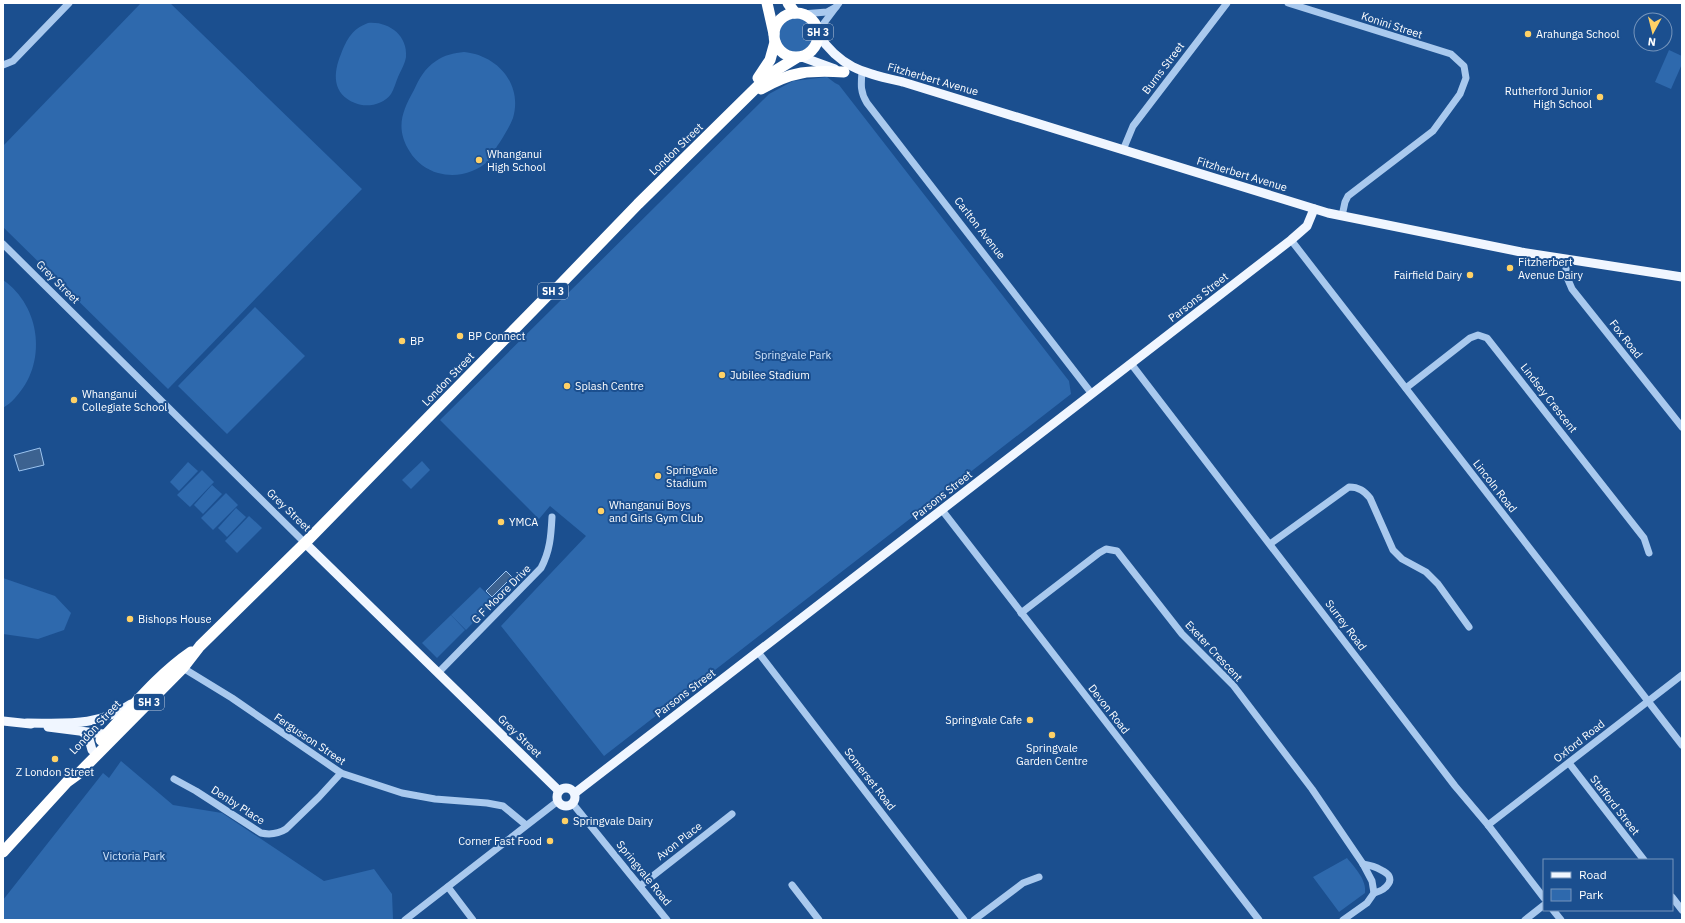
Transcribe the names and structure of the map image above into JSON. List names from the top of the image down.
{
  "streets": {
    "highway": ["SH 3", "London Street"],
    "main road": ["Fitzherbert Avenue", "Grey Street", "Parsons Street"],
    "street": [
      "Konini Street",
      "Burns Street",
      "Carlton Avenue",
      "Fox Road",
      "Lindsey Crescent",
      "Lincoln Road",
      "G F Moore Drive",
      "Surrey Road",
      "Exeter Crescent",
      "Devon Road",
      "Fergusson Street",
      "Oxford Road",
      "Somerset Road",
      "Denby Place",
      "Stafford Street",
      "Avon Place",
      "Springvale Road"
    ]
  },
  "crossings": [
    ["Konini Street", "Fitzherbert Avenue"],
    ["SH 3", "Fitzherbert Avenue"],
    ["SH 3", "London Street"],
    ["Burns Street", "Fitzherbert Avenue"],
    ["Fitzherbert Avenue", "London Street"],
    ["Fitzherbert Avenue", "Carlton Avenue"],
    ["Fitzherbert Avenue", "Parsons Street"],
    ["Fitzherbert Avenue", "Fox Road"],
    ["London Street", "Grey Street"],
    ["London Street", "Fergusson Street"],
    ["Carlton Avenue", "Parsons Street"],
    ["Grey Street", "Parsons Street"],
    ["Grey Street", "G F Moore Drive"],
    ["Grey Street", "Springvale Road"],
    ["Parsons Street", "Lincoln Road"],
    ["Parsons Street", "Surrey Road"],
    ["Parsons Street", "Devon Road"],
    ["Parsons Street", "Somerset Road"],
    ["Parsons Street", "Springvale Road"],
    ["Lindsey Crescent", "Lincoln Road"],
    ["Lincoln Road", "Oxford Road"],
    ["Surrey Road", "Oxford Road"],
    ["Exeter Crescent", "Devon Road"],
    ["Fergusson Street", "Denby Place"],
    ["Oxford Road", "Stafford Street"],
    ["Avon Place", "Springvale Road"]
  ],
  "parks": ["Springvale Park", "Victoria Park"],
  "places": [
    "Arahunga School",
    "Rutherford Junior High School",
    "Whanganui High School",
    "Fitzherbert Avenue Dairy",
    "Fairfield Dairy",
    "BP Connect",
    "BP",
    "Jubilee Stadium",
    "Splash Centre",
    "Whanganui Collegiate School",
    "Springvale Stadium",
    "Whanganui Boys and Girls Gym Club",
    "YMCA",
    "Bishops House",
    "Springvale Cafe",
    "Springvale Garden Centre",
    "Z London Street",
    "Springvale Dairy",
    "Corner Fast Food"
  ],
  "legend": ["Road", "Park"],
  "north": "bottom"
}
